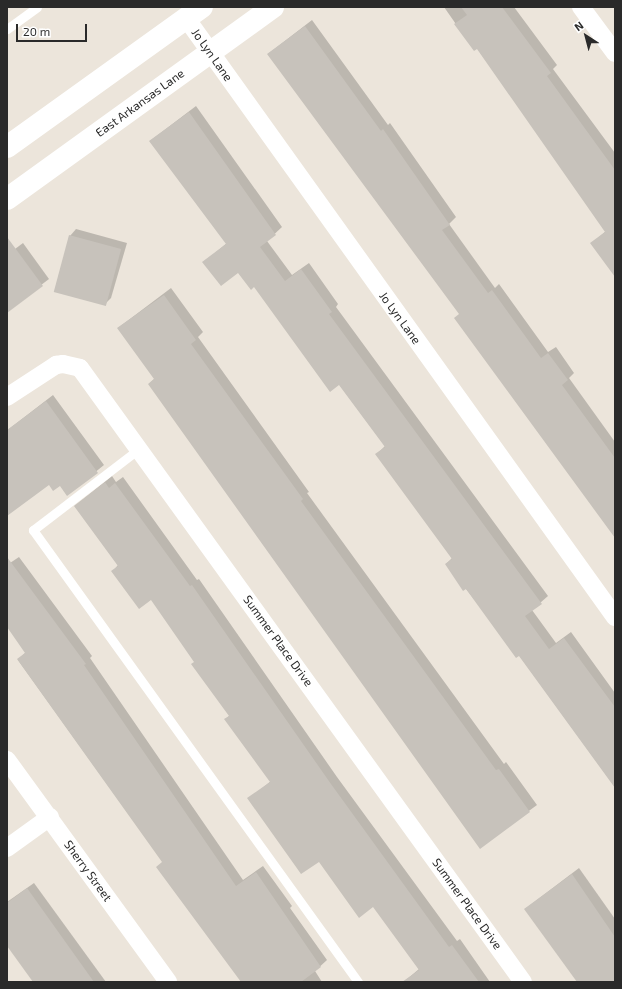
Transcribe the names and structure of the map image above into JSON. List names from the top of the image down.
{
  "streets": {
    "main road": ["East Arkansas Lane"],
    "street": ["Jo Lyn Lane", "Summer Place Drive", "Sherry Street"]
  },
  "crossings": [
    ["Jo Lyn Lane", "East Arkansas Lane"]
  ],
  "scale_bar": "20 m",
  "north": "top left"
}
